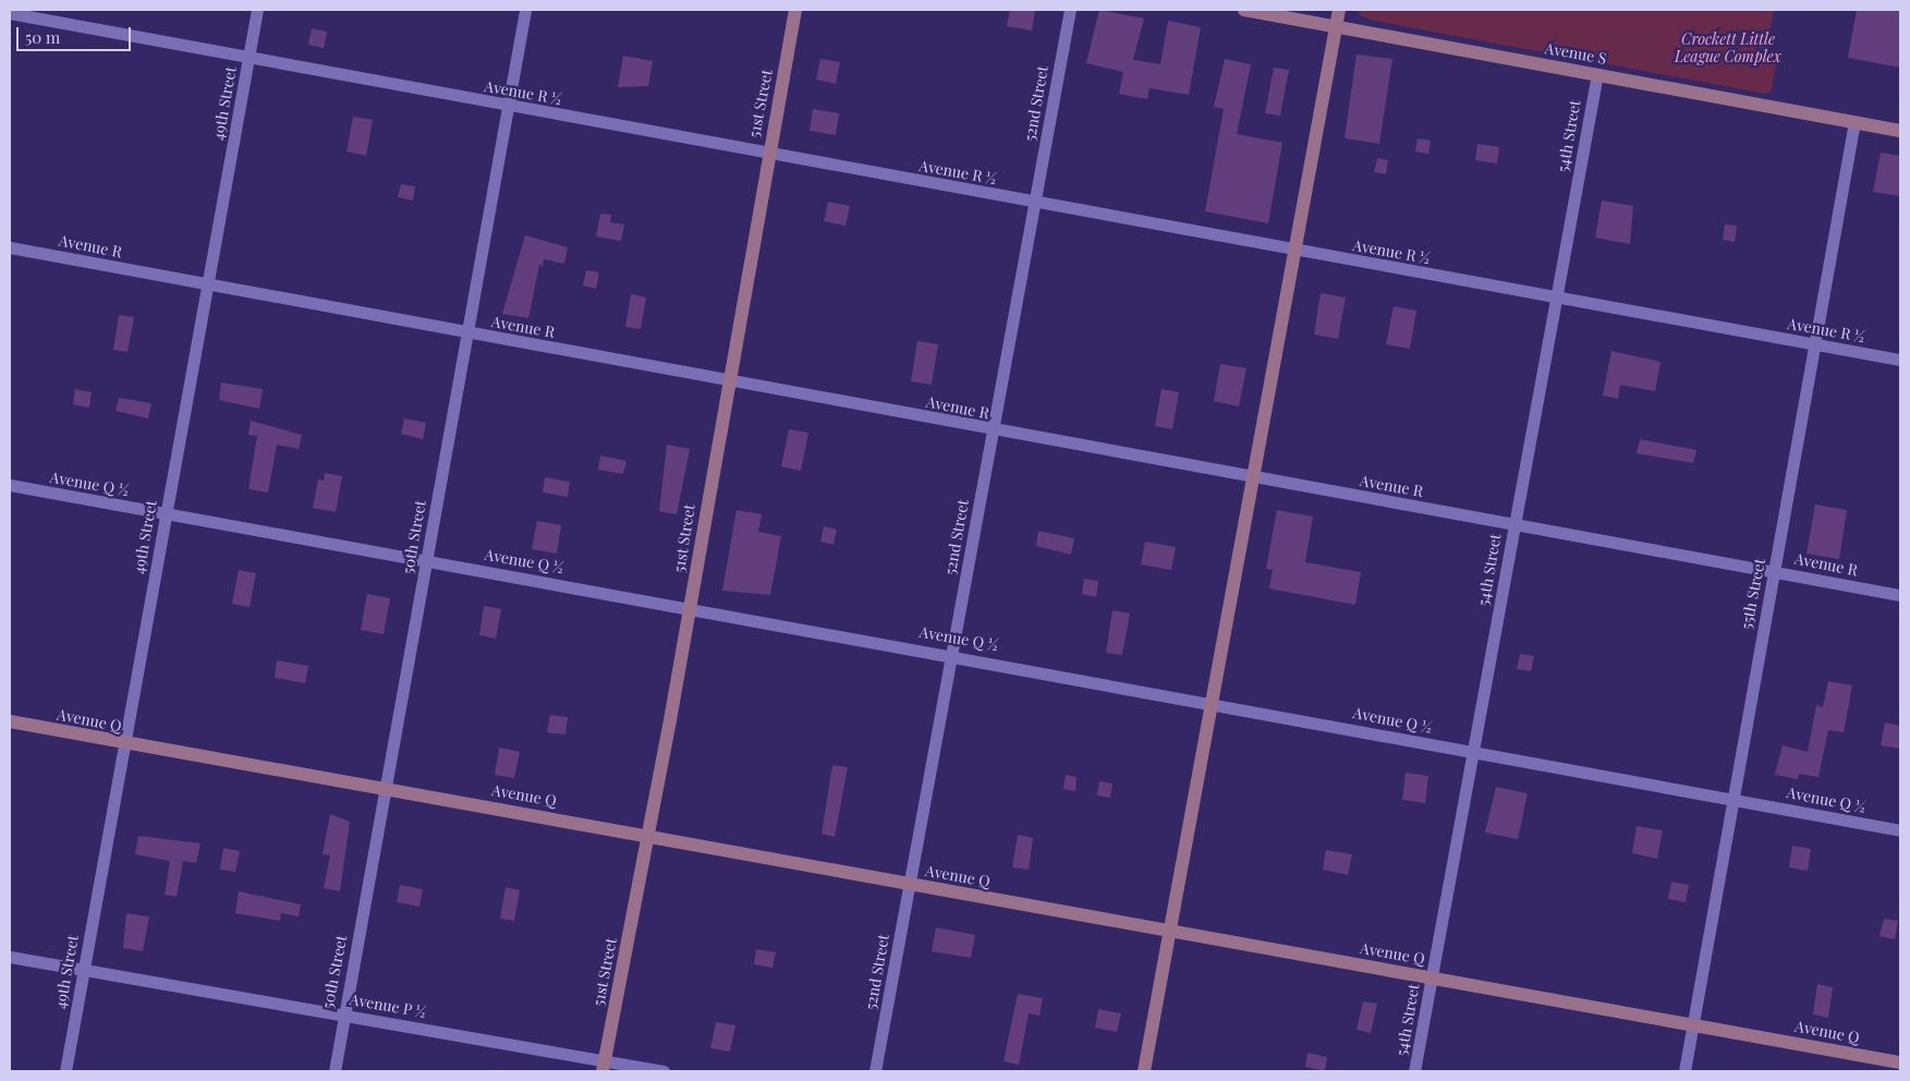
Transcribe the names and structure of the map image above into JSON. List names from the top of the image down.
{
  "streets": {
    "street": [
      "Avenue S",
      "Avenue R ½",
      "49th Street",
      "51st Street",
      "52nd Street",
      "54th Street",
      "Avenue R",
      "Avenue Q ½",
      "50th Street",
      "55th Street",
      "Avenue Q",
      "Avenue P ½"
    ]
  },
  "crossings": [
    ["Avenue S", "54th Street"],
    ["Avenue S", "55th Street"],
    ["Avenue R ½", "49th Street"],
    ["Avenue R ½", "51st Street"],
    ["Avenue R ½", "52nd Street"],
    ["Avenue R ½", "54th Street"],
    ["Avenue R ½", "50th Street"],
    ["Avenue R ½", "55th Street"],
    ["49th Street", "Avenue R"],
    ["49th Street", "Avenue Q ½"],
    ["49th Street", "Avenue Q"],
    ["49th Street", "Avenue P ½"],
    ["51st Street", "Avenue R"],
    ["51st Street", "Avenue Q ½"],
    ["51st Street", "Avenue Q"],
    ["51st Street", "Avenue P ½"],
    ["52nd Street", "Avenue R"],
    ["52nd Street", "Avenue Q ½"],
    ["52nd Street", "Avenue Q"],
    ["54th Street", "Avenue R"],
    ["54th Street", "Avenue Q ½"],
    ["54th Street", "Avenue Q"],
    ["Avenue R", "50th Street"],
    ["Avenue R", "55th Street"],
    ["Avenue Q ½", "50th Street"],
    ["Avenue Q ½", "55th Street"],
    ["50th Street", "Avenue Q"],
    ["50th Street", "Avenue P ½"],
    ["55th Street", "Avenue Q"]
  ],
  "parks": ["Crockett Little League Complex"],
  "scale_bar": "50 m"
}
